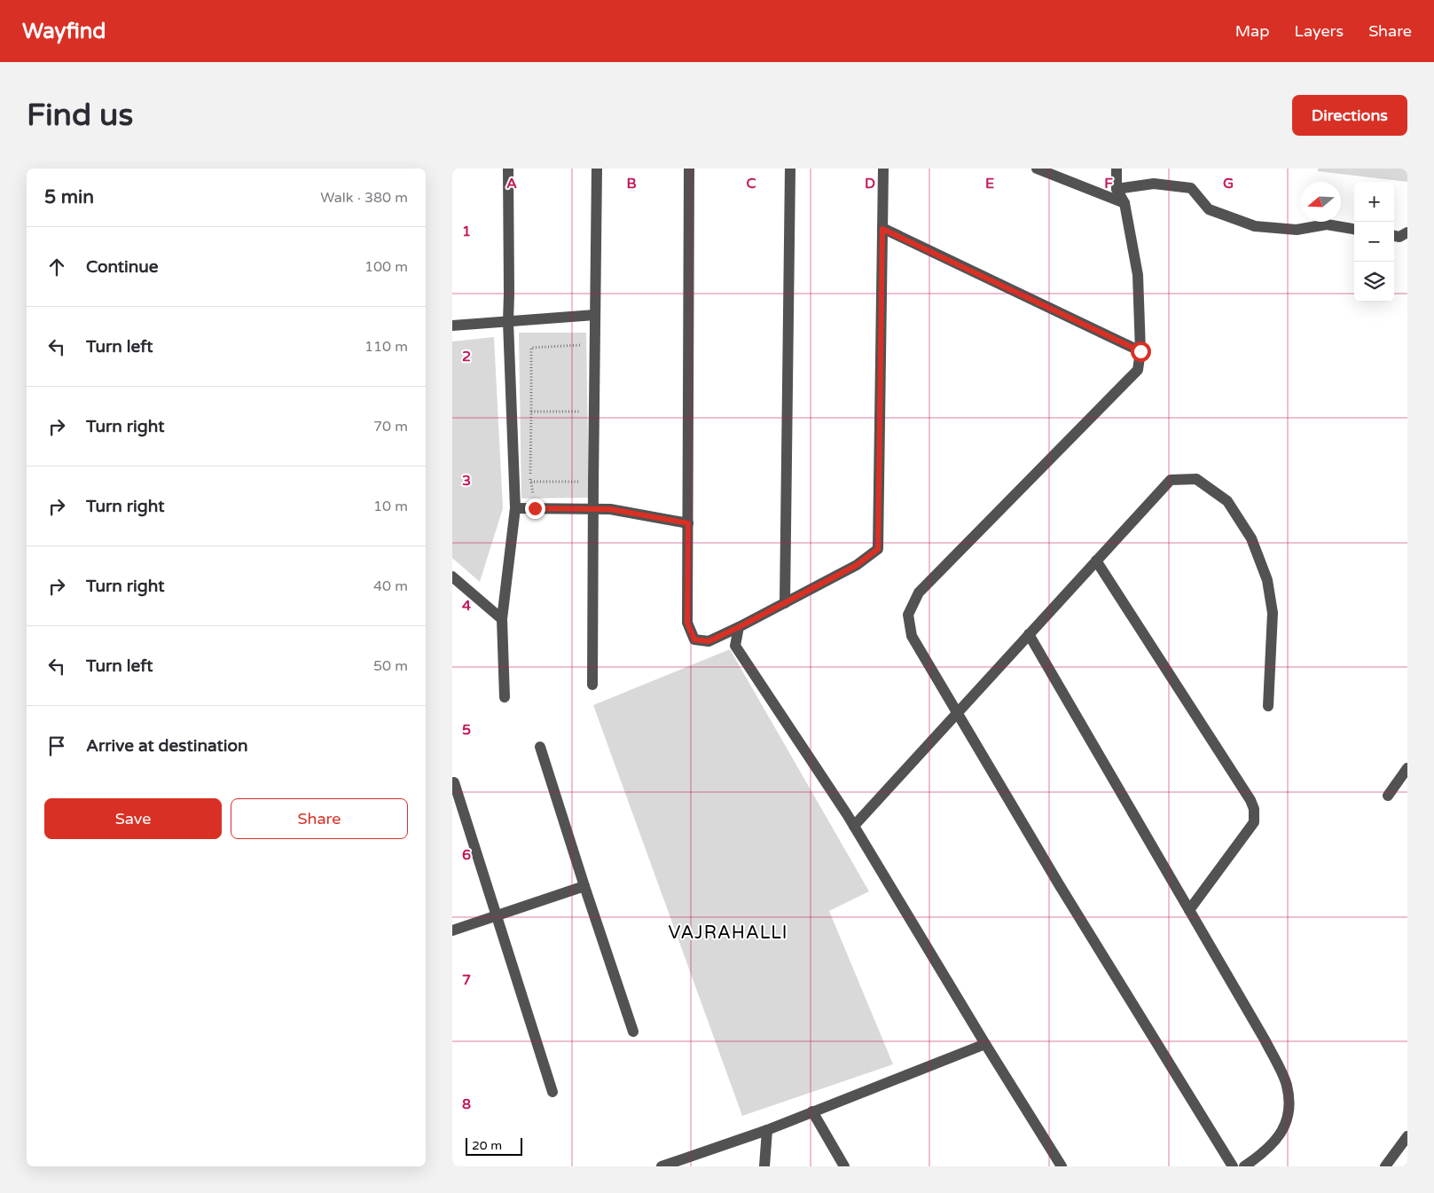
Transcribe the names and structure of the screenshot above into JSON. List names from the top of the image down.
{
  "districts": ["VAJRAHALLI"],
  "scale_bar": "20 m",
  "north": "left",
  "page": {
    "header": "Wayfind",
    "nav": ["Map", "Layers", "Share"],
    "buttons": [
      "Directions",
      ["Save", "Share"]
    ],
    "title": "Find us",
    "heading": ["5 min", "Walk · 380 m"],
    "map_buttons": ["+", "−"],
    "list": [
      ["Continue", "100 m"],
      ["Turn left", "110 m"],
      ["Turn right", "70 m"],
      ["Turn right", "10 m"],
      ["Turn right", "40 m"],
      ["Turn left", "50 m"],
      "Arrive at destination"
    ],
    "scale": "20 m"
  },
  "grid": {
    "columns": [
      "A",
      "B",
      "C",
      "D",
      "E",
      "F",
      "G"
    ],
    "rows": [
      "1",
      "2",
      "3",
      "4",
      "5",
      "6",
      "7",
      "8"
    ]
  }
}
